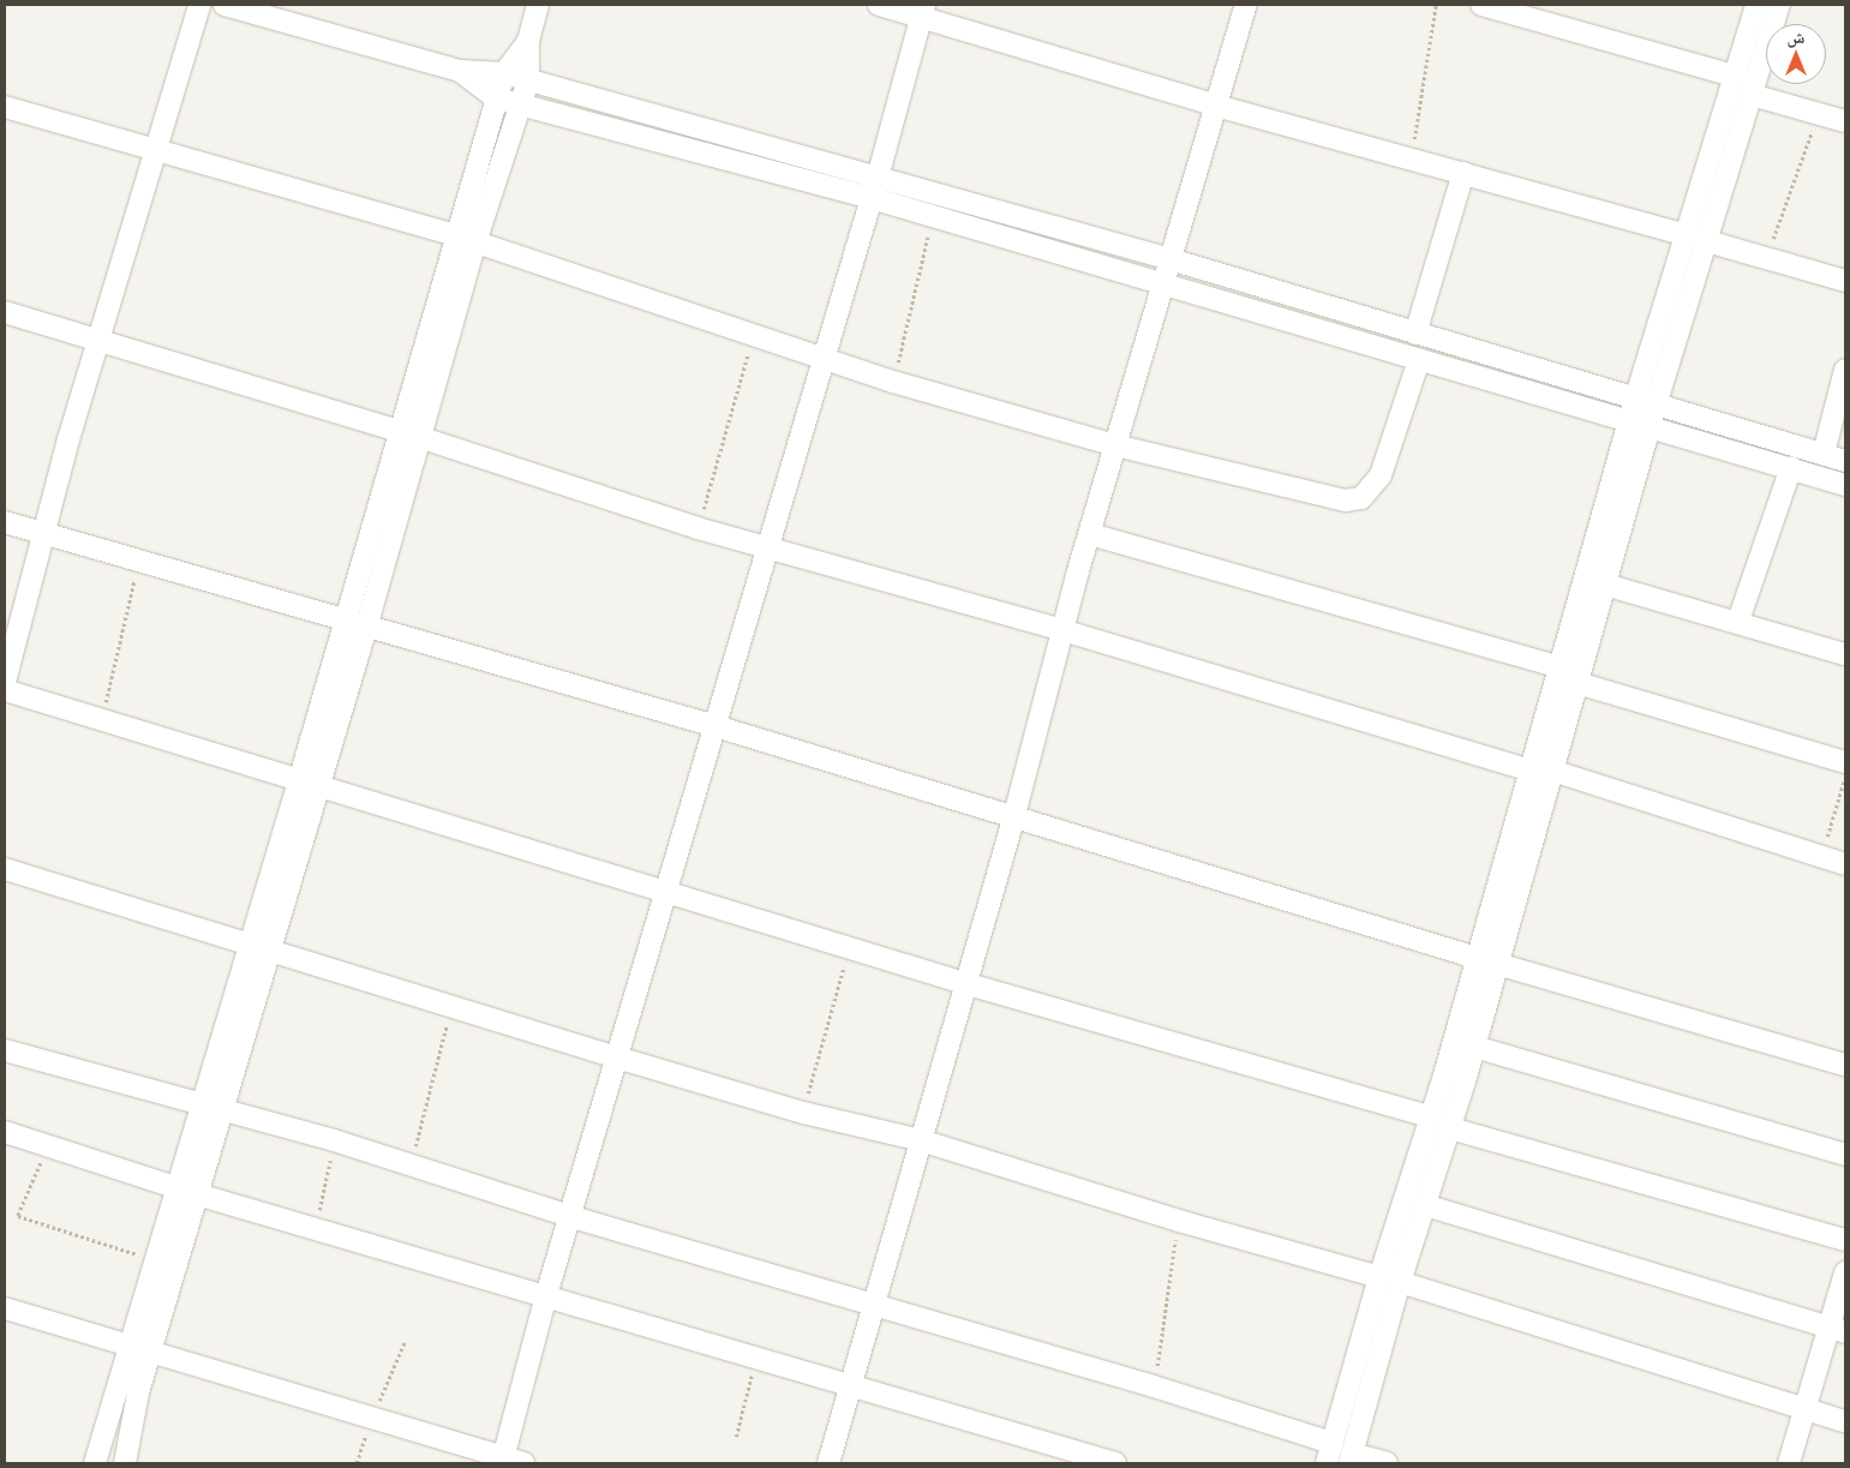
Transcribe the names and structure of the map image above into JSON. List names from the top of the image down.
{
  "north": "top"
}
